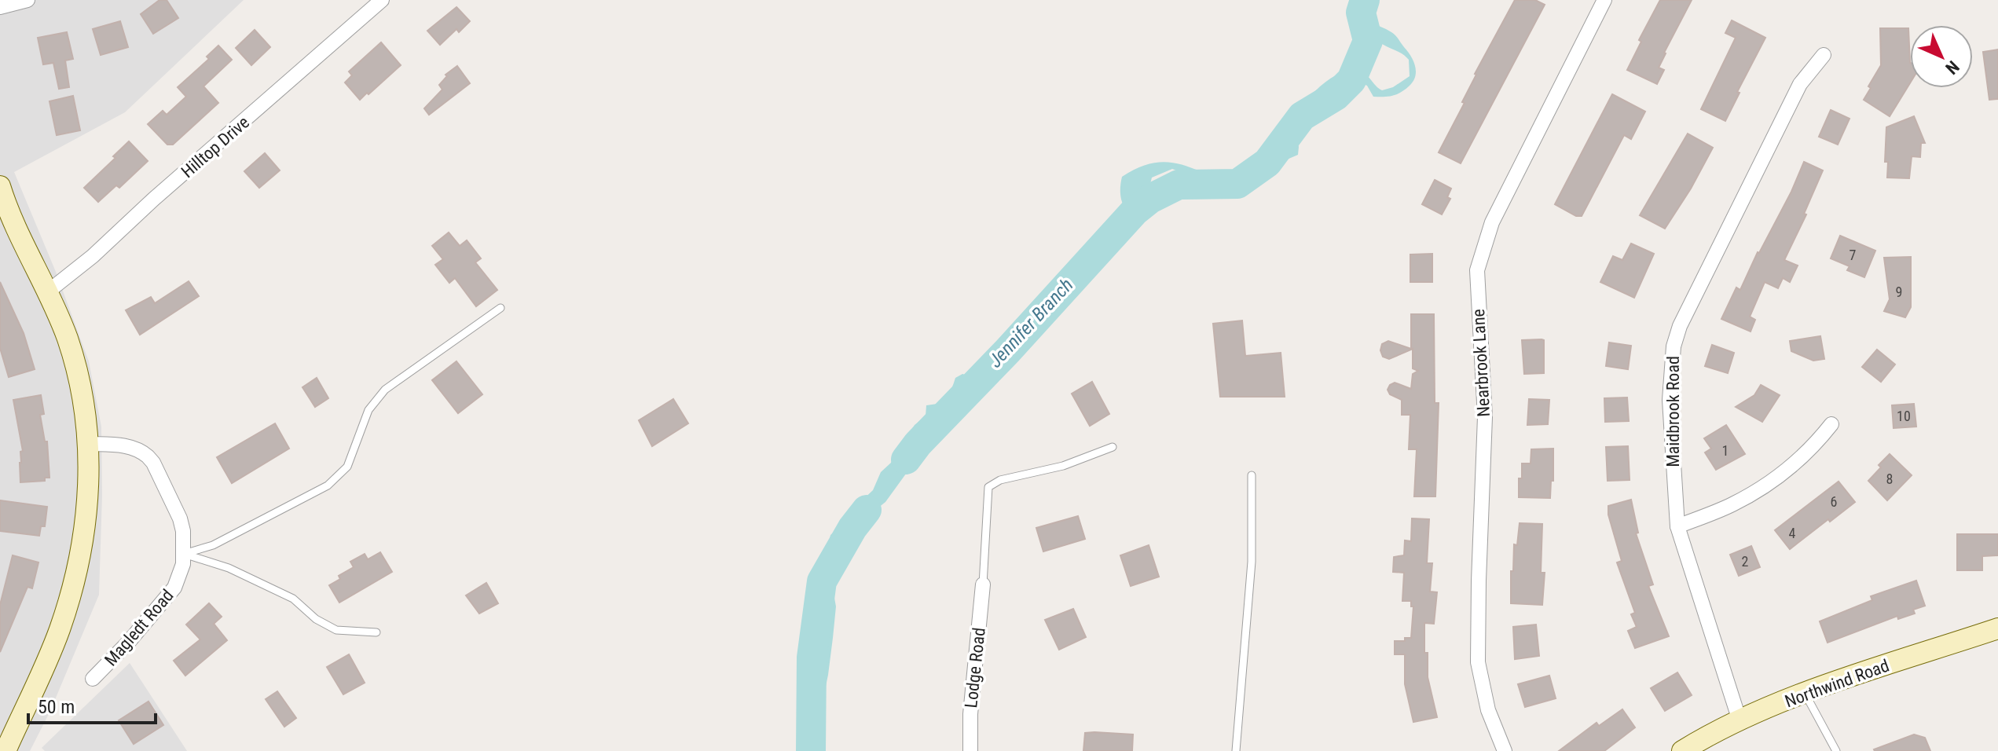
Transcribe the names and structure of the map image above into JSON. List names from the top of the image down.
{
  "streets": {
    "street": [
      "Hilltop Drive",
      "Nearbrook Lane",
      "Maidbrook Road",
      "Magledt Road",
      "Lodge Road",
      "Northwind Road"
    ]
  },
  "crossings": [
    ["Maidbrook Road", "Northwind Road"]
  ],
  "water": ["Jennifer Branch"],
  "house_numbers": [
    "7",
    "9",
    "10",
    "1",
    "8",
    "6",
    "4",
    "2"
  ],
  "scale_bar": "50 m",
  "north": "bottom right"
}
